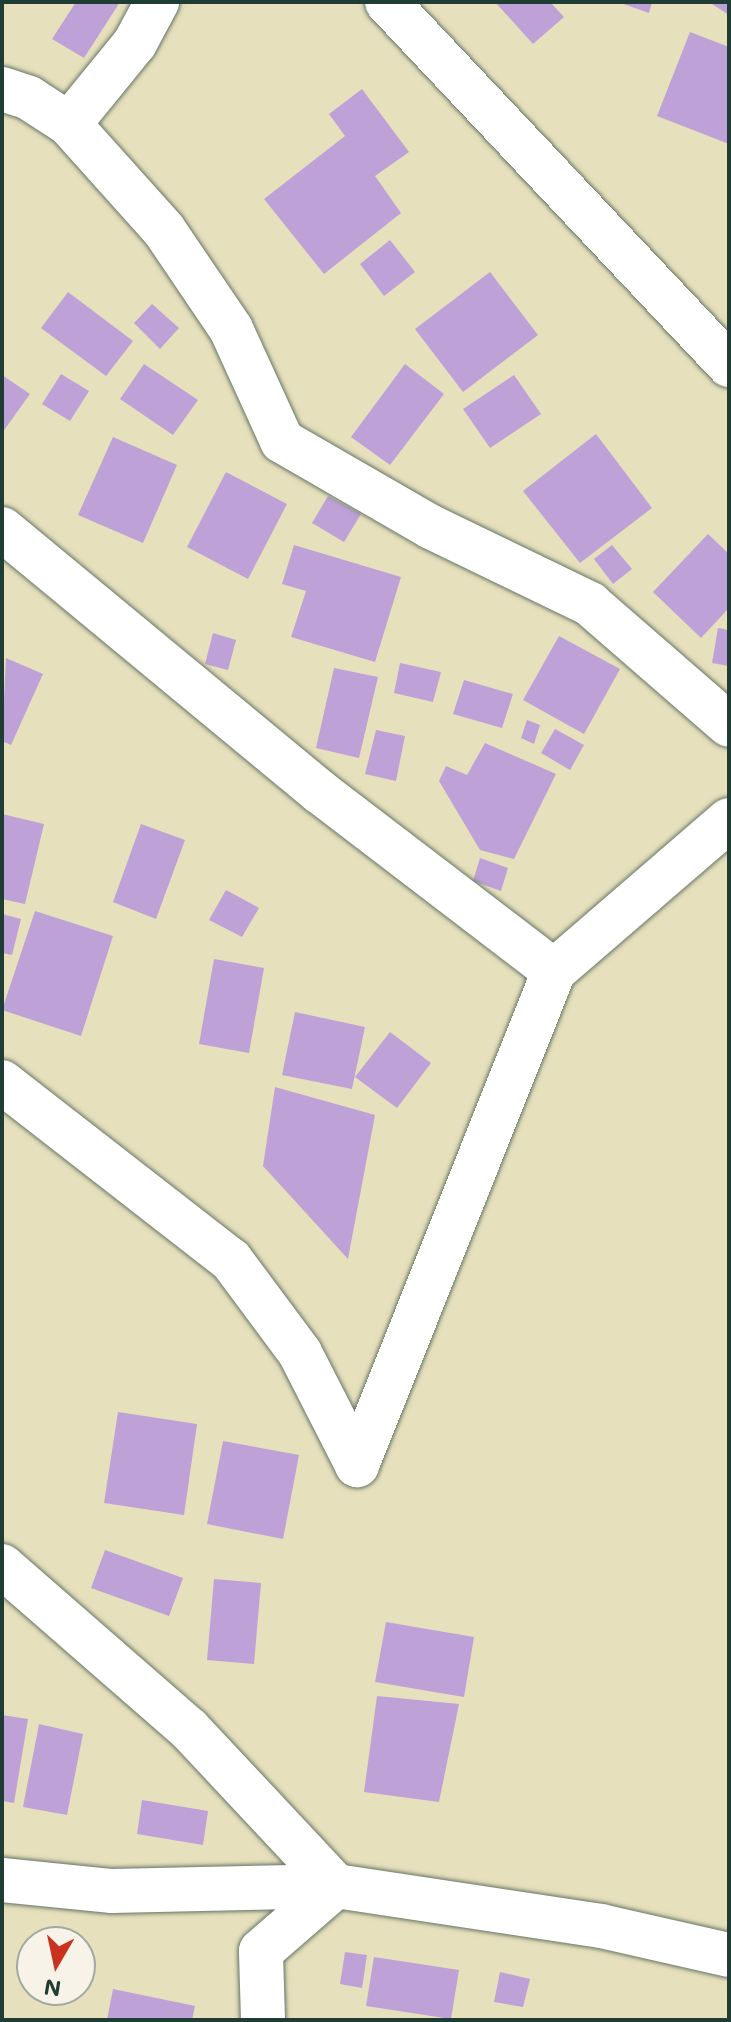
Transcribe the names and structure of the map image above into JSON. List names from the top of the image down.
{
  "north": "bottom"
}
